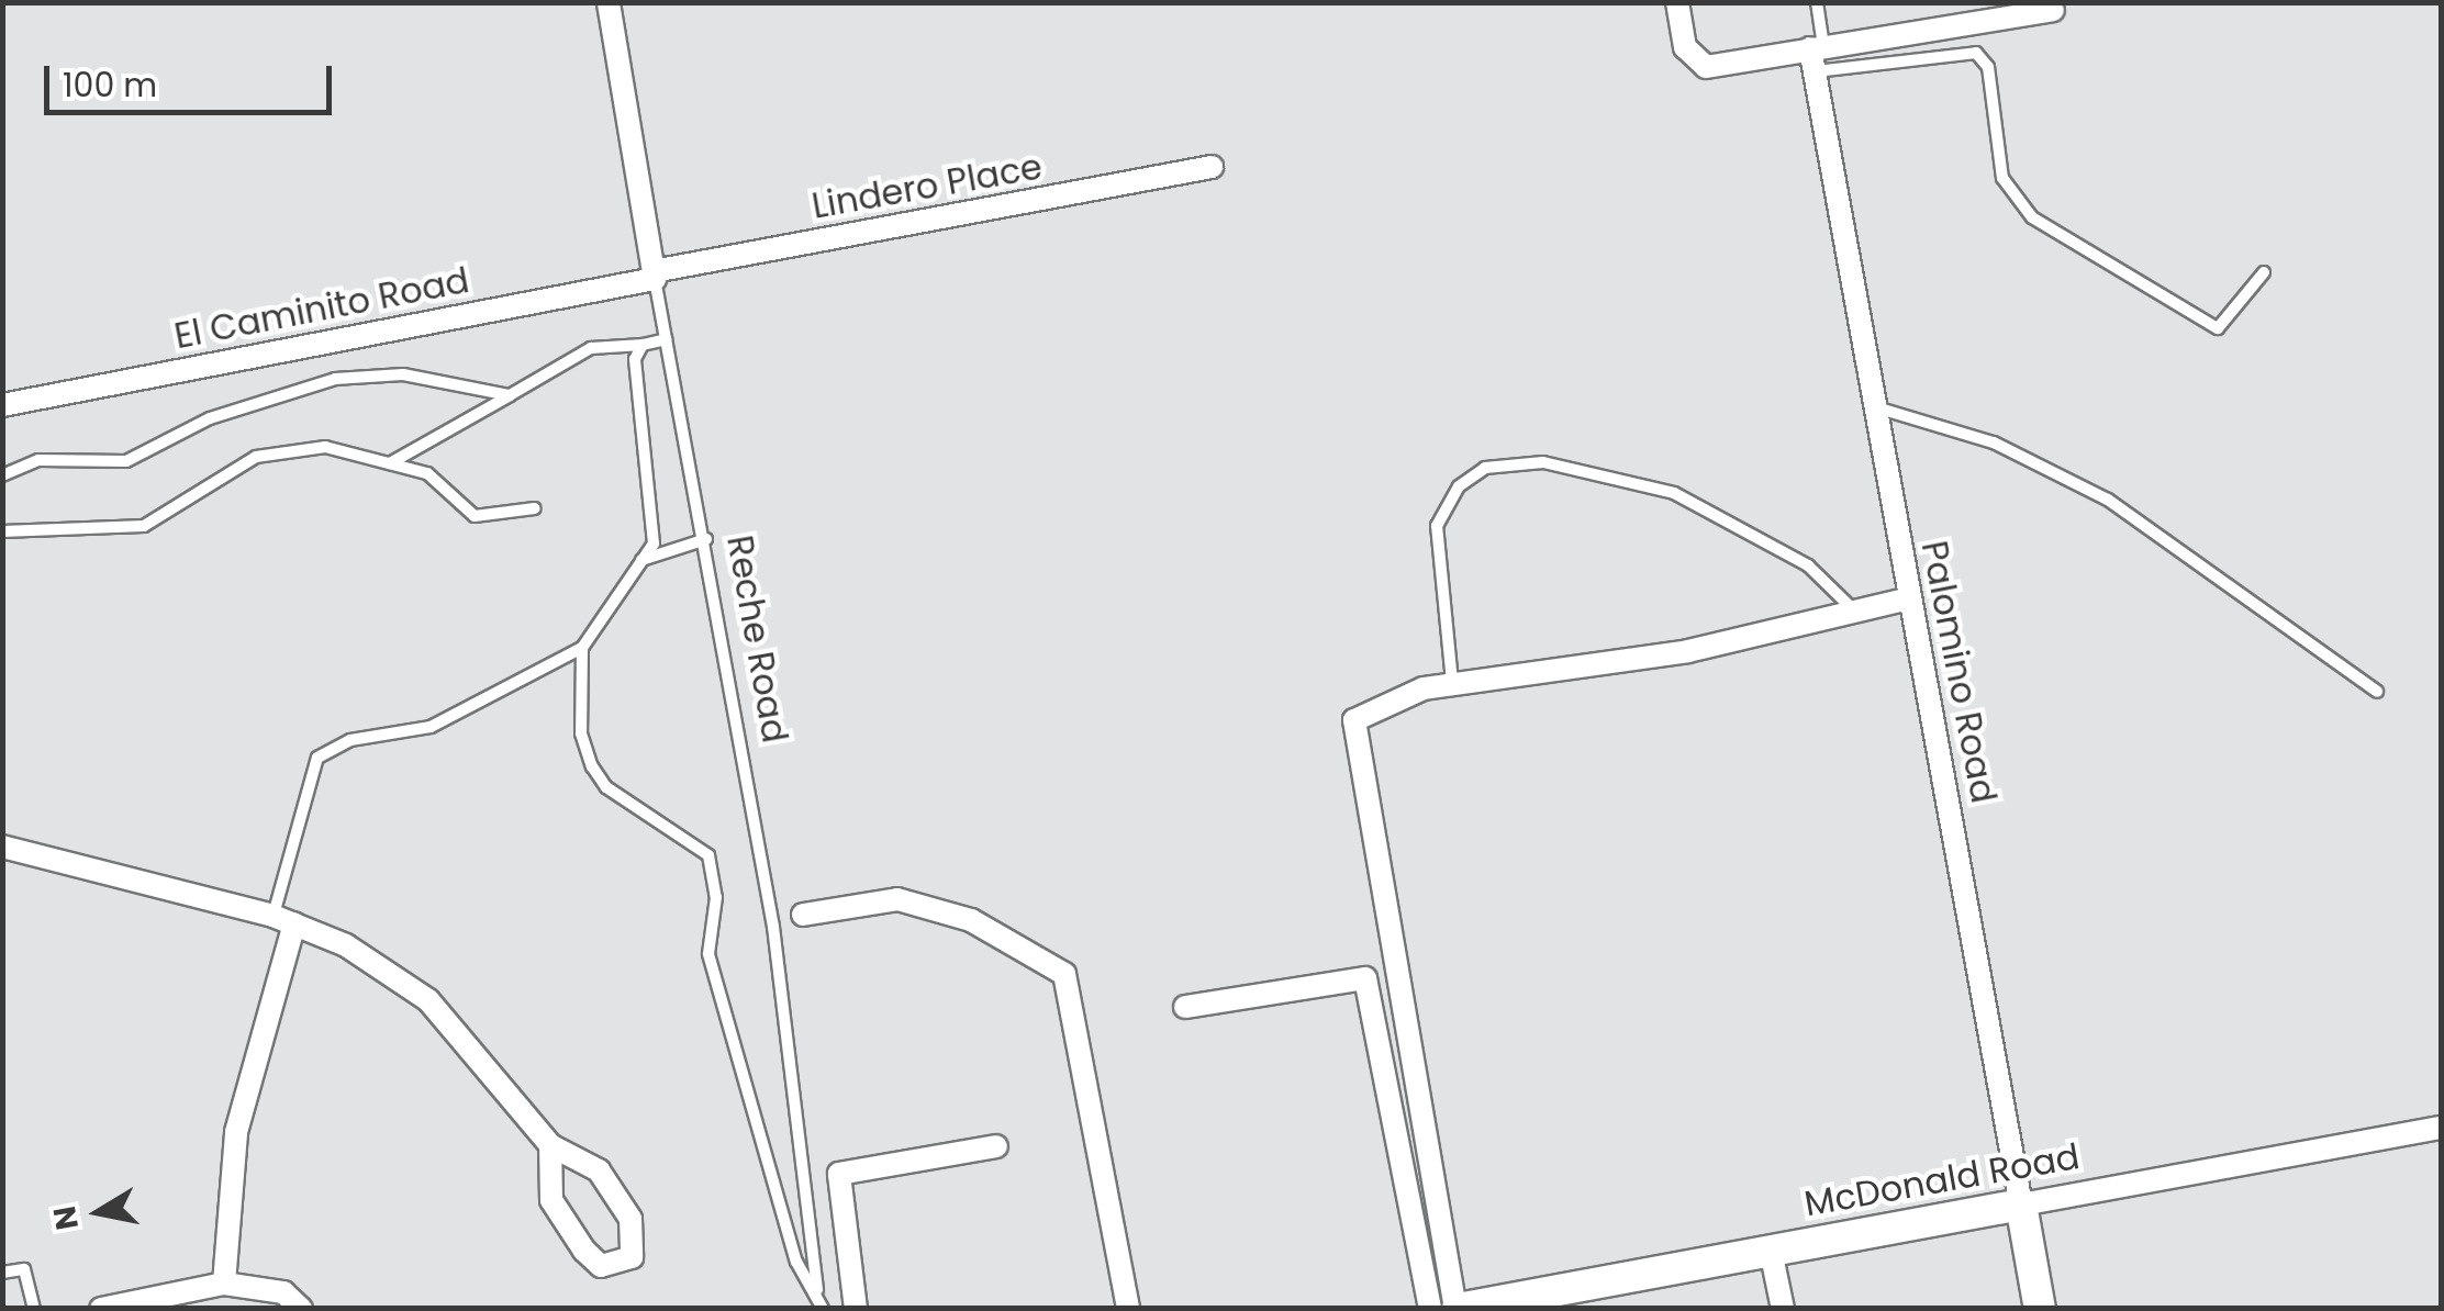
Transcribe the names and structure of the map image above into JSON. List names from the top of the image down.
{
  "streets": {
    "street": [
      "Lindero Place",
      "El Caminito Road",
      "Reche Road",
      "Palomino Road",
      "McDonald Road"
    ]
  },
  "crossings": [
    ["Lindero Place", "El Caminito Road"],
    ["Lindero Place", "Reche Road"],
    ["El Caminito Road", "Reche Road"],
    ["Palomino Road", "McDonald Road"]
  ],
  "scale_bar": "100 m",
  "north": "left"
}
